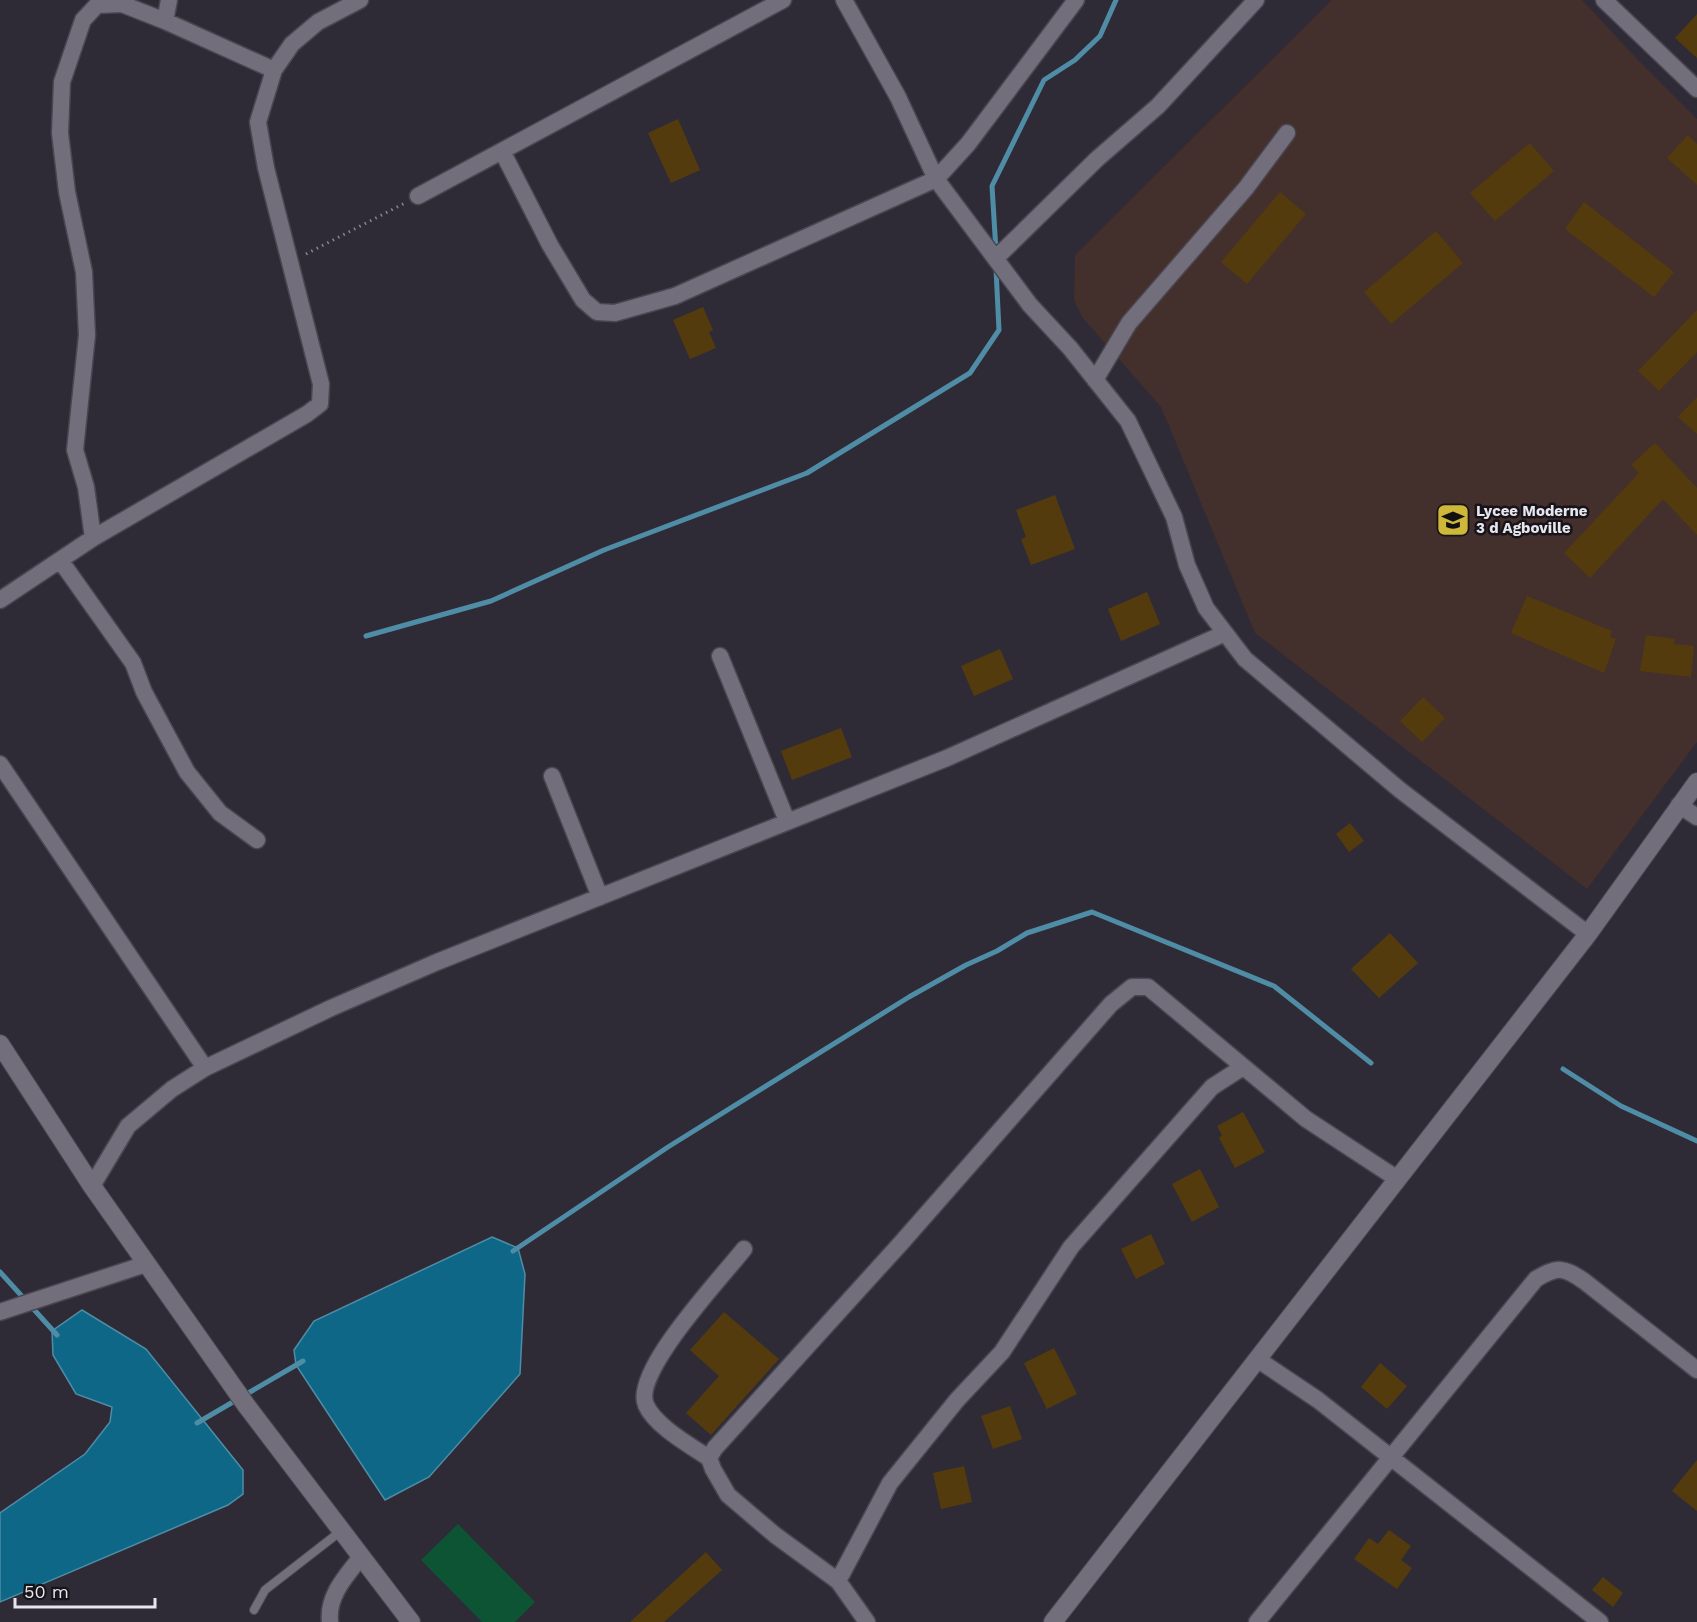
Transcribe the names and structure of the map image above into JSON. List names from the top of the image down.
{
  "places": {
    "school or university": ["Lycee Moderne 3 d Agboville"]
  },
  "scale_bar": "50 m"
}
